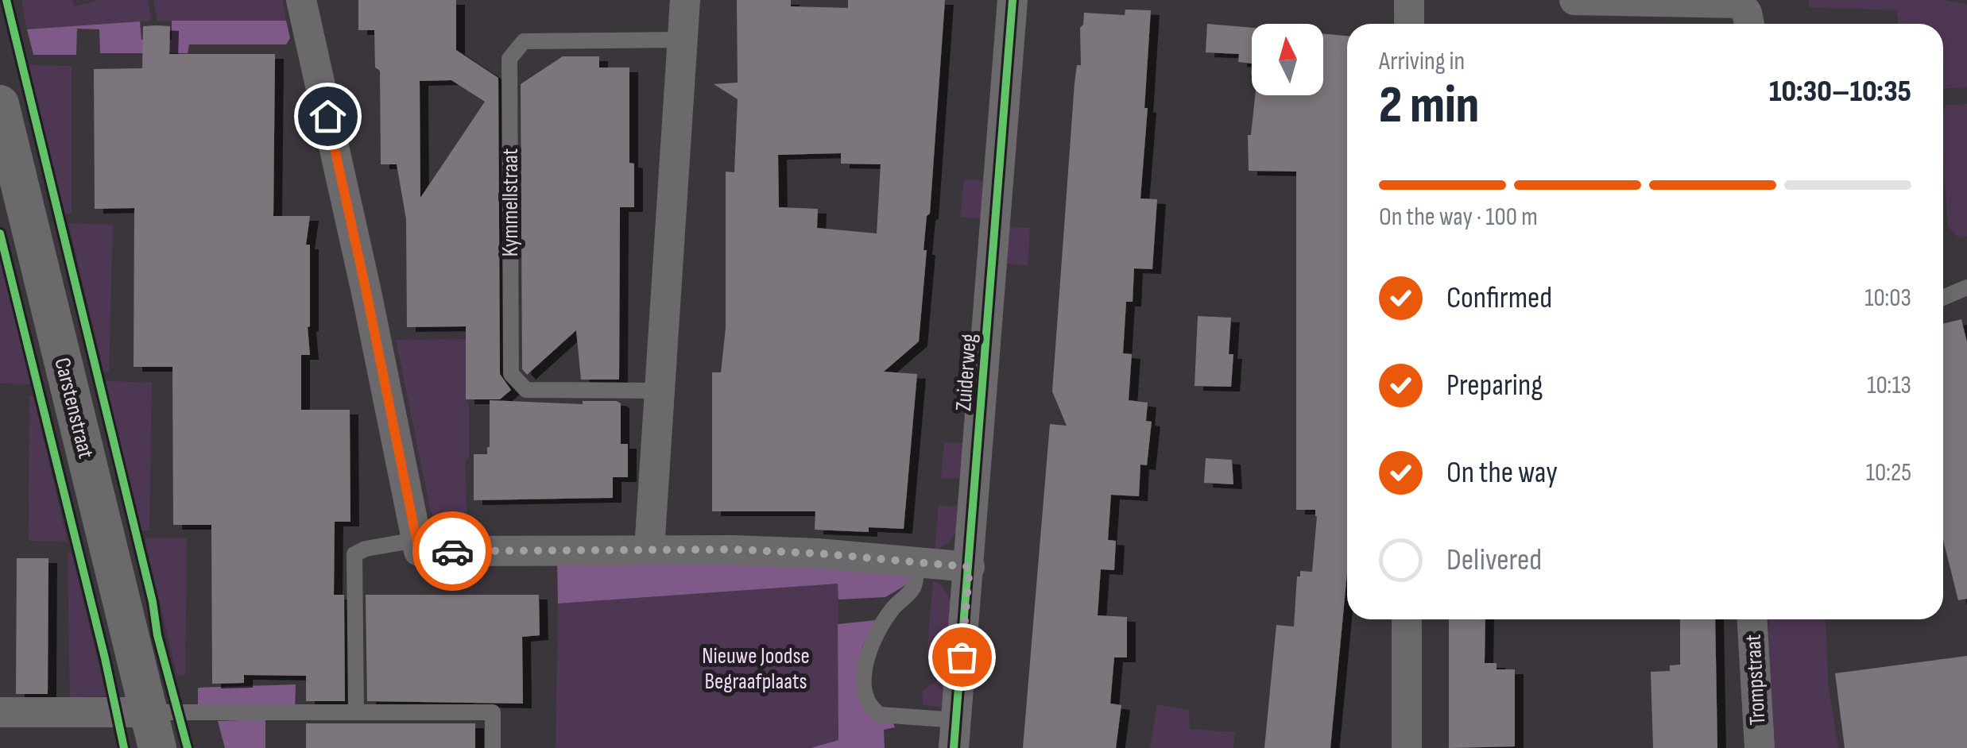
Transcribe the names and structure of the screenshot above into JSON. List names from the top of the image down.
{
  "streets": {
    "street": ["Zuiderweg", "Carstenstraat", "Trompstraat"],
    "lane": ["Kymmellstraat"]
  },
  "parks": ["Nieuwe Joodse Begraafplaats"],
  "north": "top",
  "page": {
    "heading": ["2 min", "Arriving in", "10:30–10:35"],
    "bar": "On the way · 100 m",
    "list": [
      ["Confirmed", "10:03"],
      ["Preparing", "10:13"],
      ["On the way", "10:25"],
      "Delivered"
    ]
  }
}
